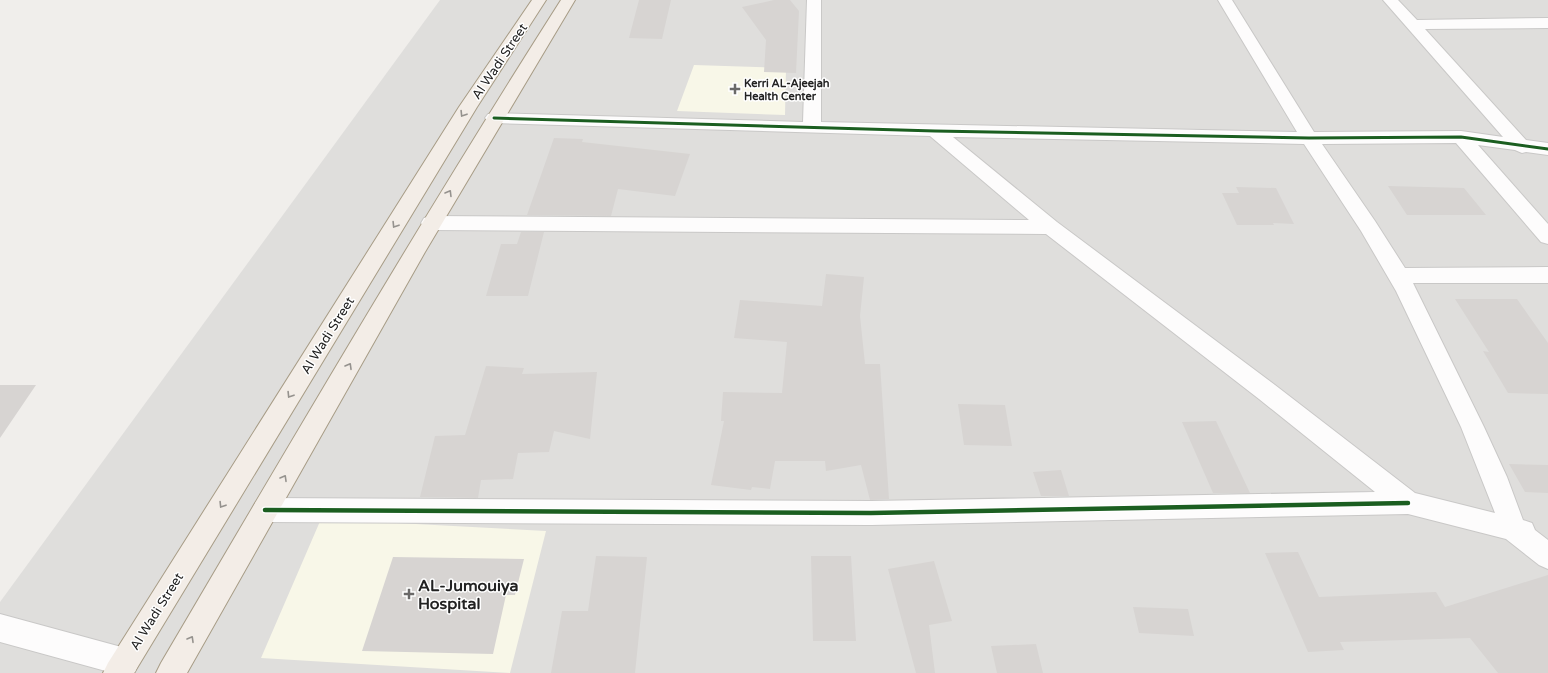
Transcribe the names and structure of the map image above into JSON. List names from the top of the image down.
{
  "streets": {
    "main road": ["Al Wadi Street"]
  },
  "places": {
    "health": ["Kerri AL-Ajeejah Health Center", "AL-Jumouiya Hospital"]
  }
}
